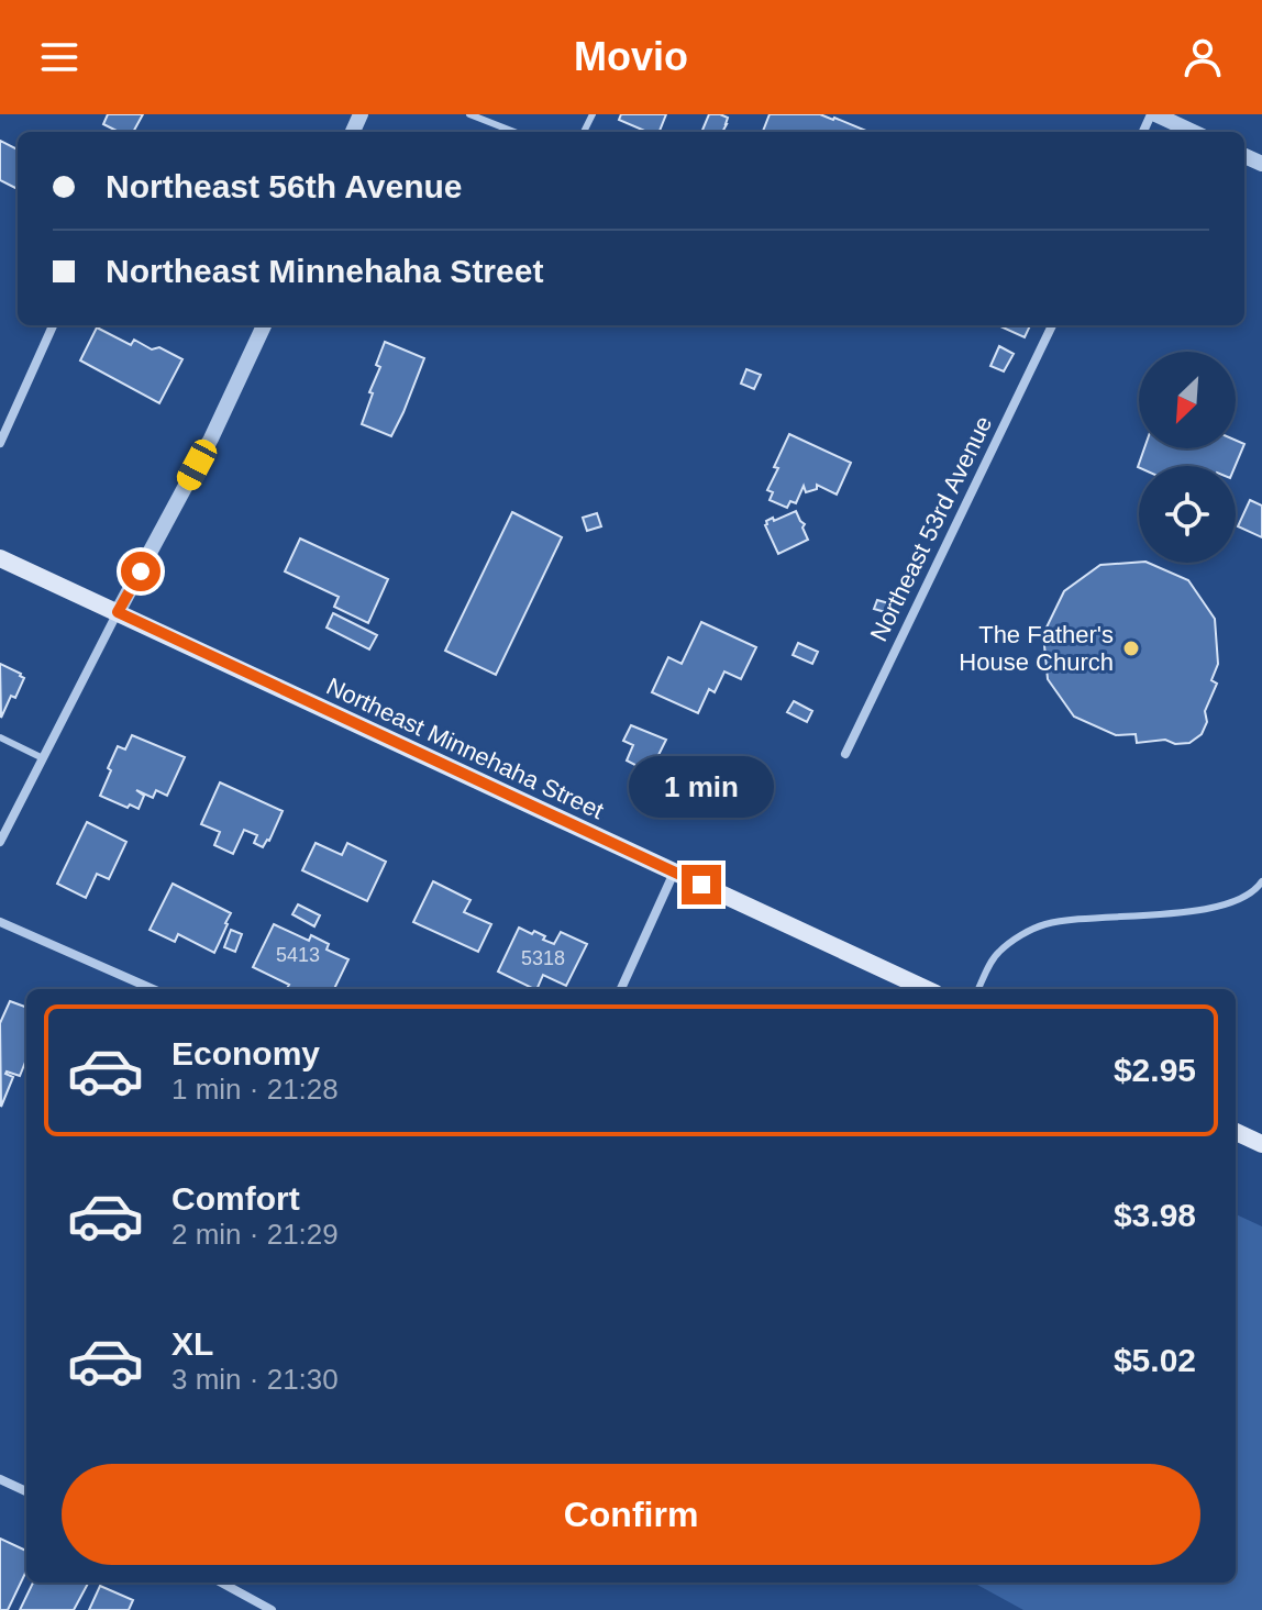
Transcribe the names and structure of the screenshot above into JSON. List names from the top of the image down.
{
  "streets": {
    "main road": ["Northeast Minnehaha Street"],
    "street": ["Northeast 53rd Avenue"]
  },
  "places": ["The Father's House Church"],
  "house_numbers": ["5413", "5318"],
  "north": "bottom left",
  "page": {
    "header": "Movio",
    "banner": ["Northeast 56th Avenue", "Northeast Minnehaha Street"],
    "bubble": "1 min",
    "list": [
      {
        "name": "Economy",
        "note": "1 min · 21:28",
        "value": "$2.95"
      },
      {
        "name": "Comfort",
        "note": "2 min · 21:29",
        "value": "$3.98"
      },
      {
        "name": "XL",
        "note": "3 min · 21:30",
        "value": "$5.02"
      }
    ],
    "buttons": "Confirm"
  }
}
